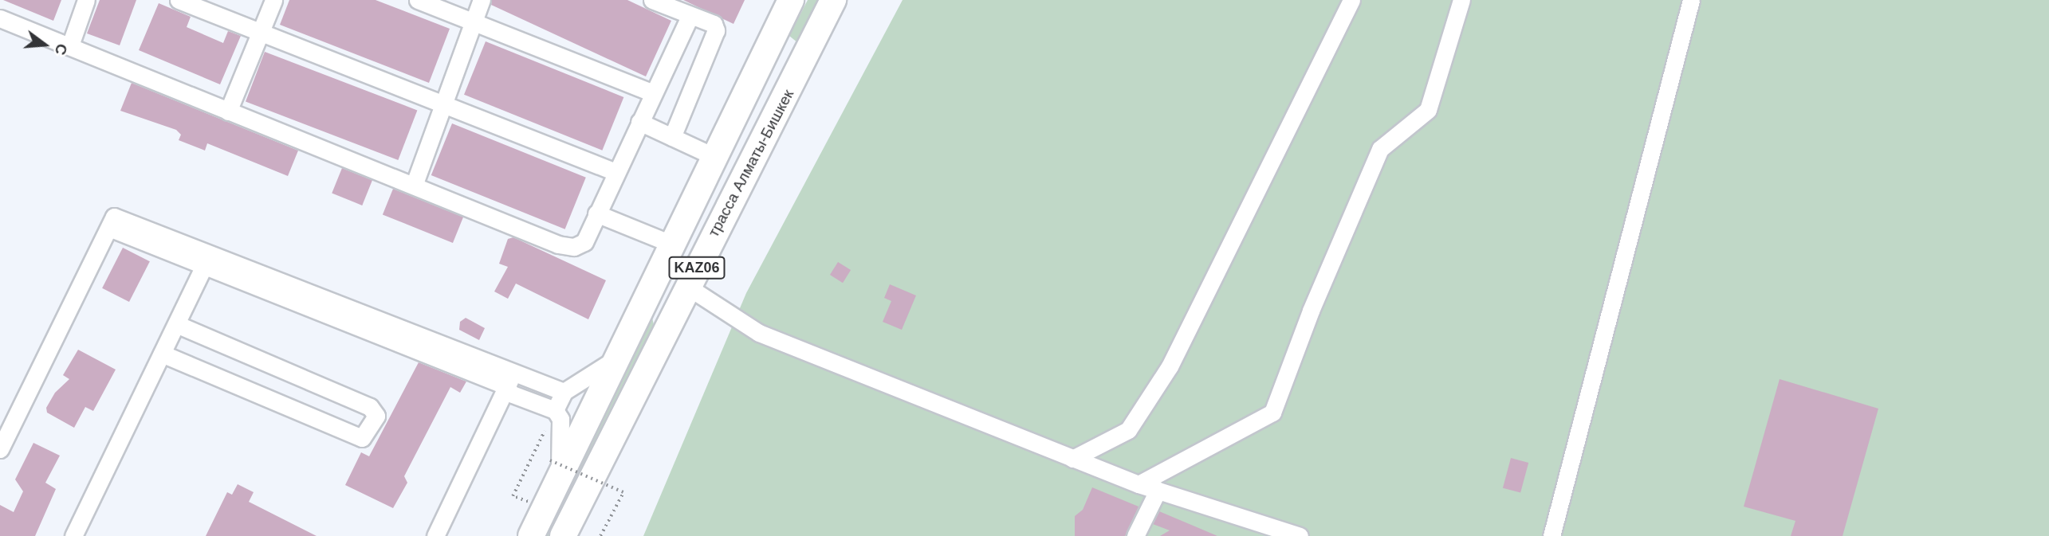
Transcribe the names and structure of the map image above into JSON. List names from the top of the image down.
{
  "streets": {
    "highway": ["трасса Алматы-Бишкек", "KАZ06"]
  },
  "north": "right"
}
